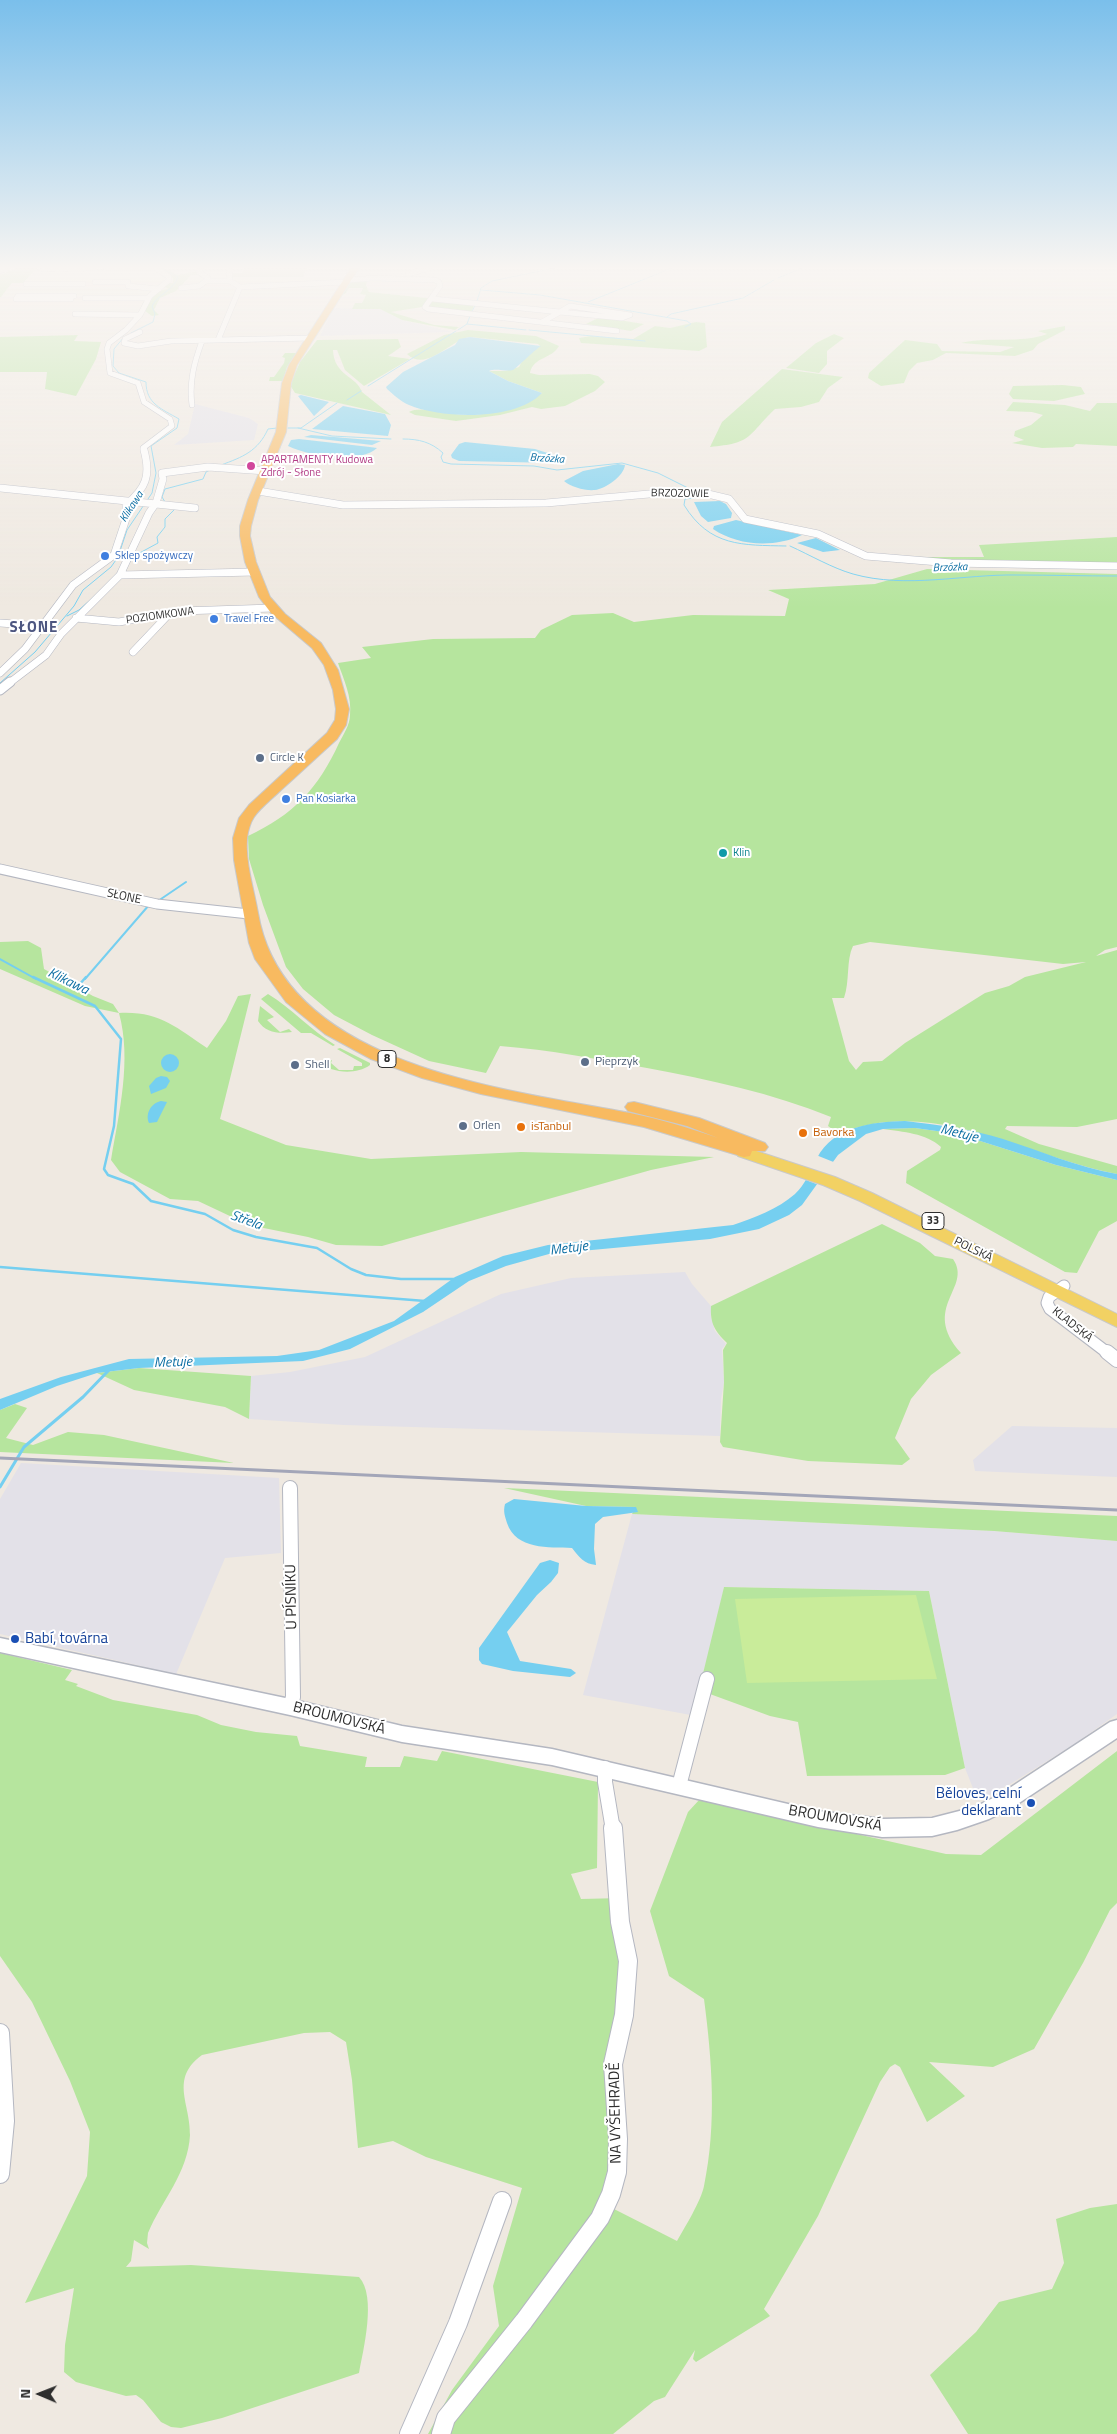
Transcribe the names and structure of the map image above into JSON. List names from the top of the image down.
{
  "streets": {
    "highway": ["8"],
    "main road": ["33", "POLSKÁ", "BROUMOVSKÁ"],
    "street": [
      "BRZOZOWIE",
      "POZIOMKOWA",
      "SŁONE",
      "KLADSKÁ",
      "U PÍSNÍKU",
      "NA VYŠEHRADĚ"
    ]
  },
  "crossings": [
    ["BRZOZOWIE", "8"],
    ["POZIOMKOWA", "8"],
    ["SŁONE", "8"],
    ["8", "POLSKÁ"],
    ["POLSKÁ", "KLADSKÁ"],
    ["U PÍSNÍKU", "BROUMOVSKÁ"],
    ["BROUMOVSKÁ", "NA VYŠEHRADĚ"]
  ],
  "districts": ["SŁONE"],
  "water": [
    "Brzózka",
    "Klikawa",
    "Metuje",
    "Střela"
  ],
  "places": [
    "APARTAMENTY Kudowa Zdrój - Słone",
    "Sklep spożywczy",
    "Travel Free",
    "Circle K",
    "Pan Kosiarka",
    "Klin",
    "Pieprzyk",
    "Shell",
    "Orlen",
    "isTanbul",
    "Bavorka",
    "Babí, továrna",
    "Běloves, celní deklarant"
  ],
  "north": "left"
}
